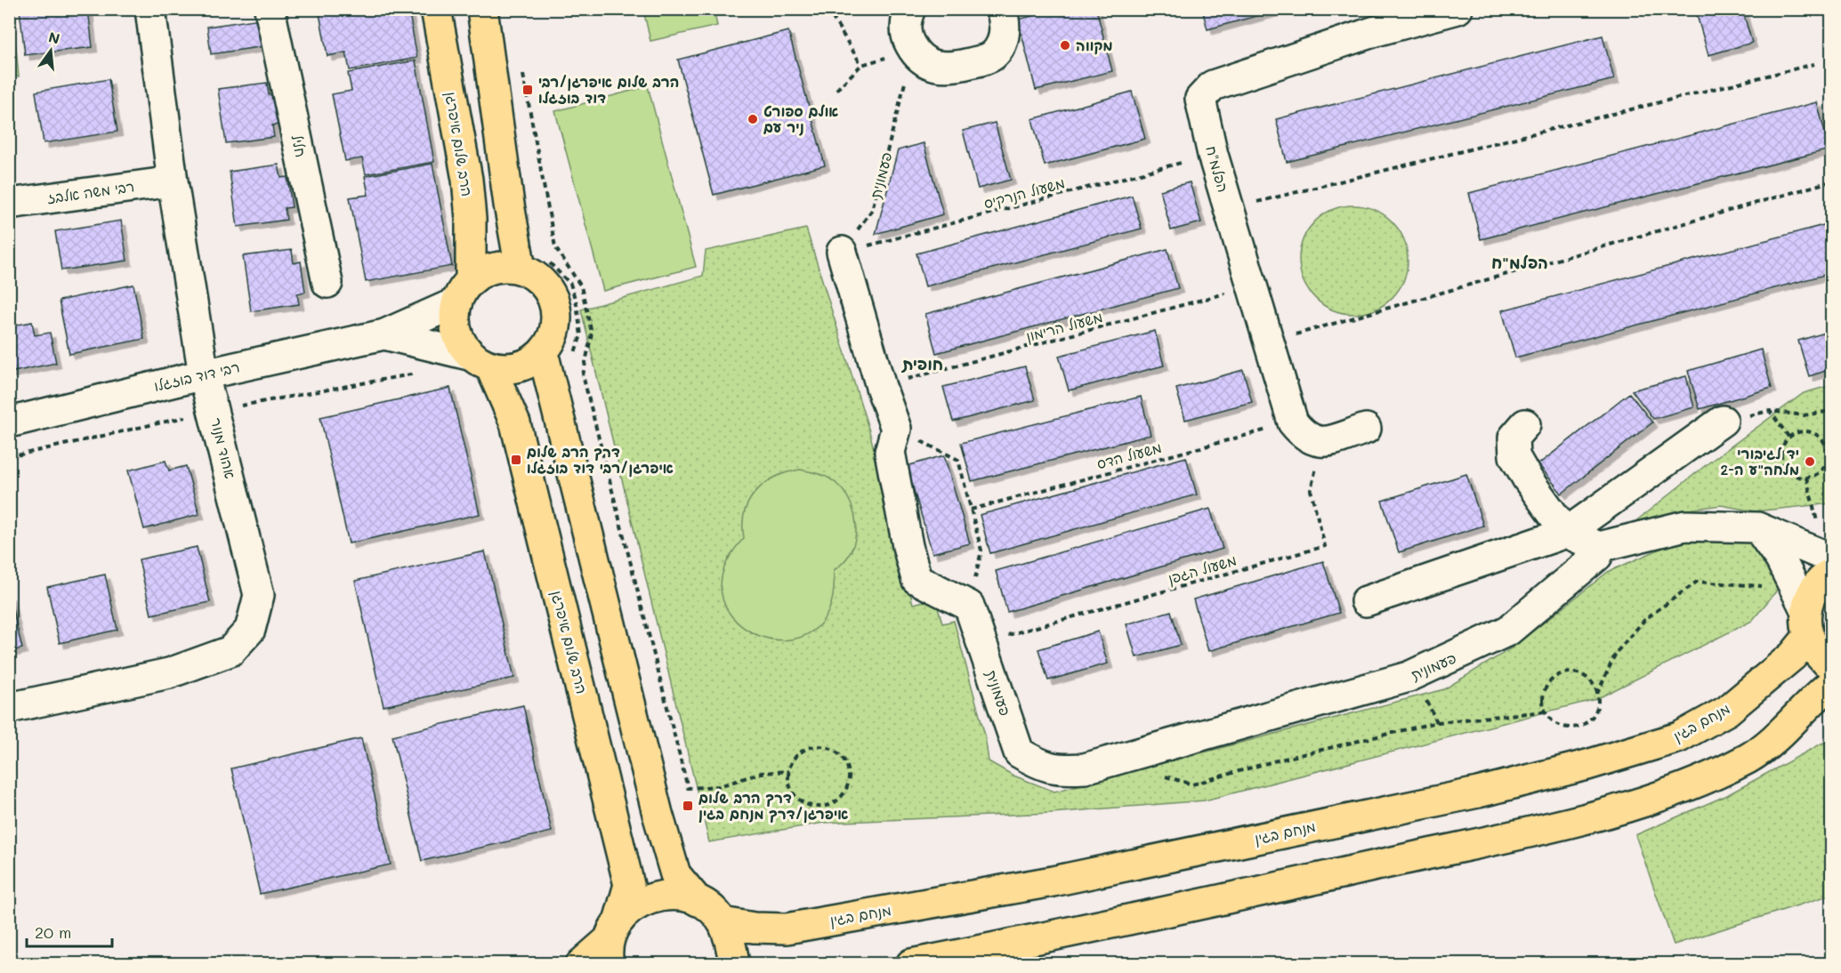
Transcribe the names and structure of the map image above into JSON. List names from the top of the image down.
{
  "streets": {
    "main road": ["הרב שלום איפרגן", "מנחם בגין"],
    "street": [
      "חליל",
      "הפלמ\"ח",
      "פעמונית",
      "רבי משה אלבז",
      "רבי דוד בוזגלו",
      "אהוד מנור"
    ],
    "path": [
      "משעול הנרקיס",
      "משעול הרימון",
      "משעול הדס",
      "משעול הגפן"
    ]
  },
  "crossings": [
    ["הרב שלום איפרגן", "רבי דוד בוזגלו"],
    ["הפלמ\"ח", "משעול הנרקיס"],
    ["הפלמ\"ח", "משעול הרימון"],
    ["הפלמ\"ח", "משעול הדס"],
    ["פעמונית", "משעול הנרקיס"],
    ["פעמונית", "משעול הגפן"],
    ["רבי משה אלבז", "אהוד מנור"],
    ["רבי דוד בוזגלו", "אהוד מנור"]
  ],
  "districts": ["הפלמ\"ח", "חופית"],
  "places": {
    "other": ["מקווה", "אולם ספורט ניר עם", "יד לגיבורי מלחה\"ע ה-2"],
    "transit": ["הרב שלום איפרגן/רבי דוד בוזגלו", "דרך הרב שלום איפרגן/רבי דוד בוזגלו", "דרך הרב שלום איפרגן/דרך מנחם בגין"]
  },
  "scale_bar": "20 m",
  "north": "top"
}
